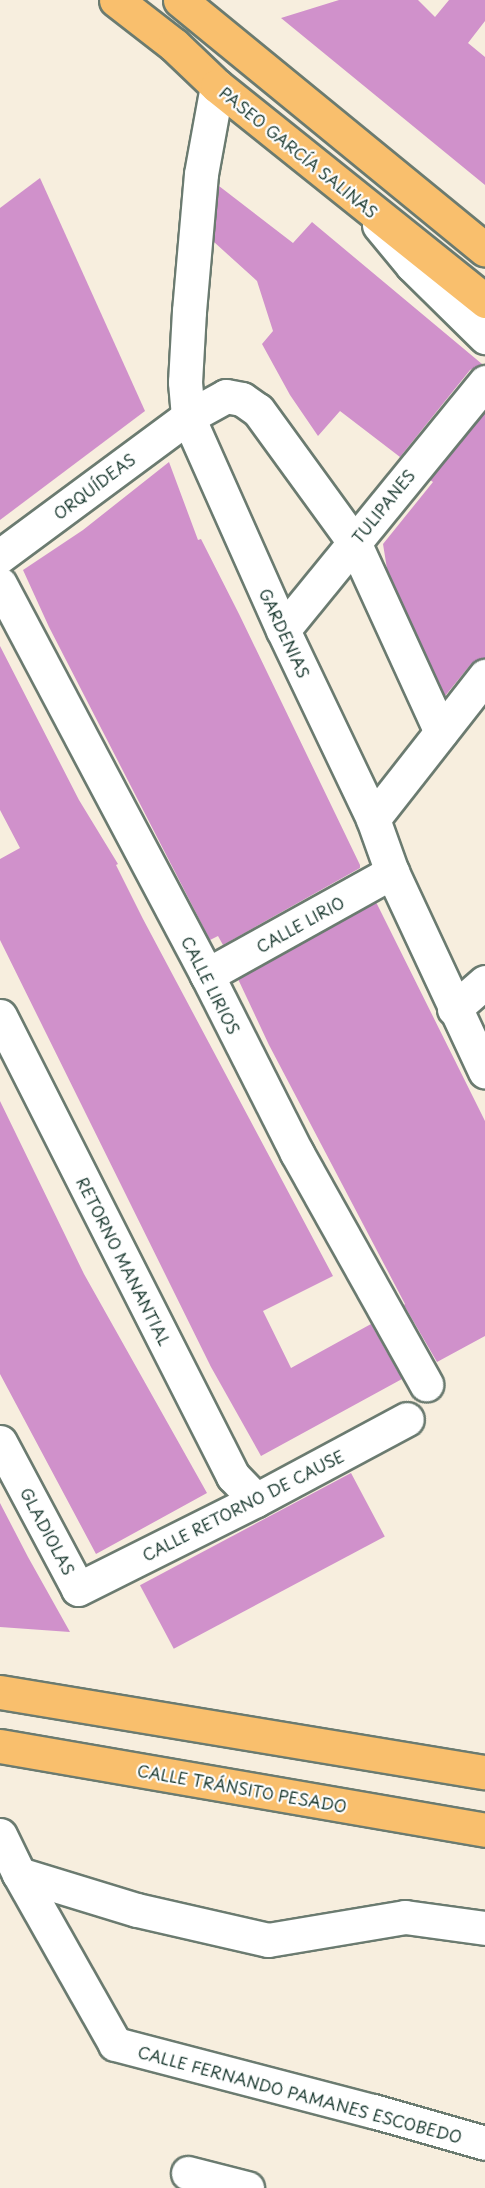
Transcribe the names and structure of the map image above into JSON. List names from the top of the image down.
{
  "streets": {
    "main road": ["PASEO GARCÍA SALINAS", "CALLE TRÁNSITO PESADO"],
    "street": [
      "ORQUÍDEAS",
      "TULIPANES",
      "GARDENIAS",
      "CALLE LIRIO",
      "CALLE LIRIOS",
      "RETORNO MANANTIAL",
      "CALLE RETORNO DE CAUSE",
      "GLADIOLAS",
      "CALLE FERNANDO PAMANES ESCOBEDO"
    ]
  },
  "crossings": [
    ["PASEO GARCÍA SALINAS", "GARDENIAS"],
    ["ORQUÍDEAS", "TULIPANES"],
    ["ORQUÍDEAS", "GARDENIAS"],
    ["TULIPANES", "GARDENIAS"],
    ["GARDENIAS", "CALLE LIRIO"],
    ["CALLE LIRIO", "CALLE LIRIOS"],
    ["RETORNO MANANTIAL", "CALLE RETORNO DE CAUSE"],
    ["CALLE RETORNO DE CAUSE", "GLADIOLAS"]
  ]
}
